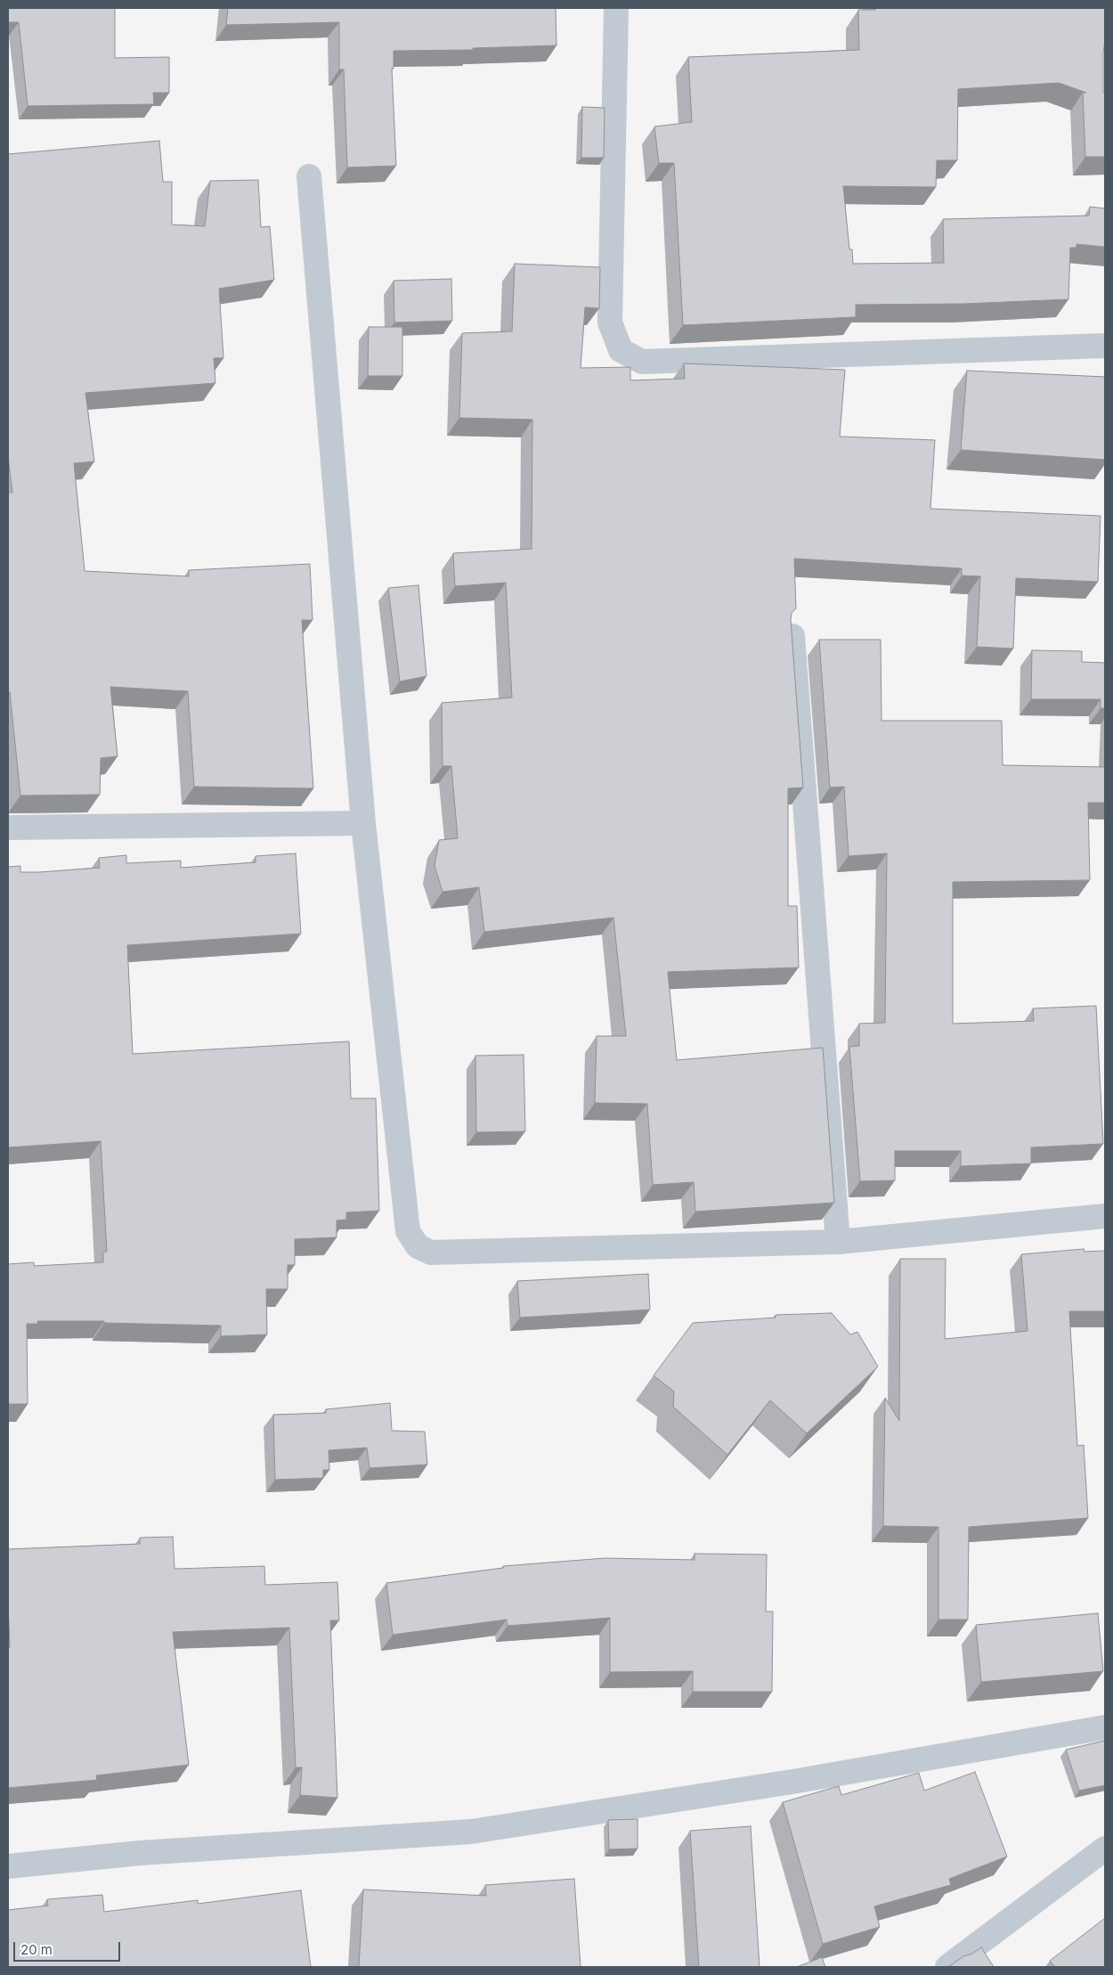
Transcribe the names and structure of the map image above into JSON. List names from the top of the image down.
{
  "scale_bar": "20 m"
}
